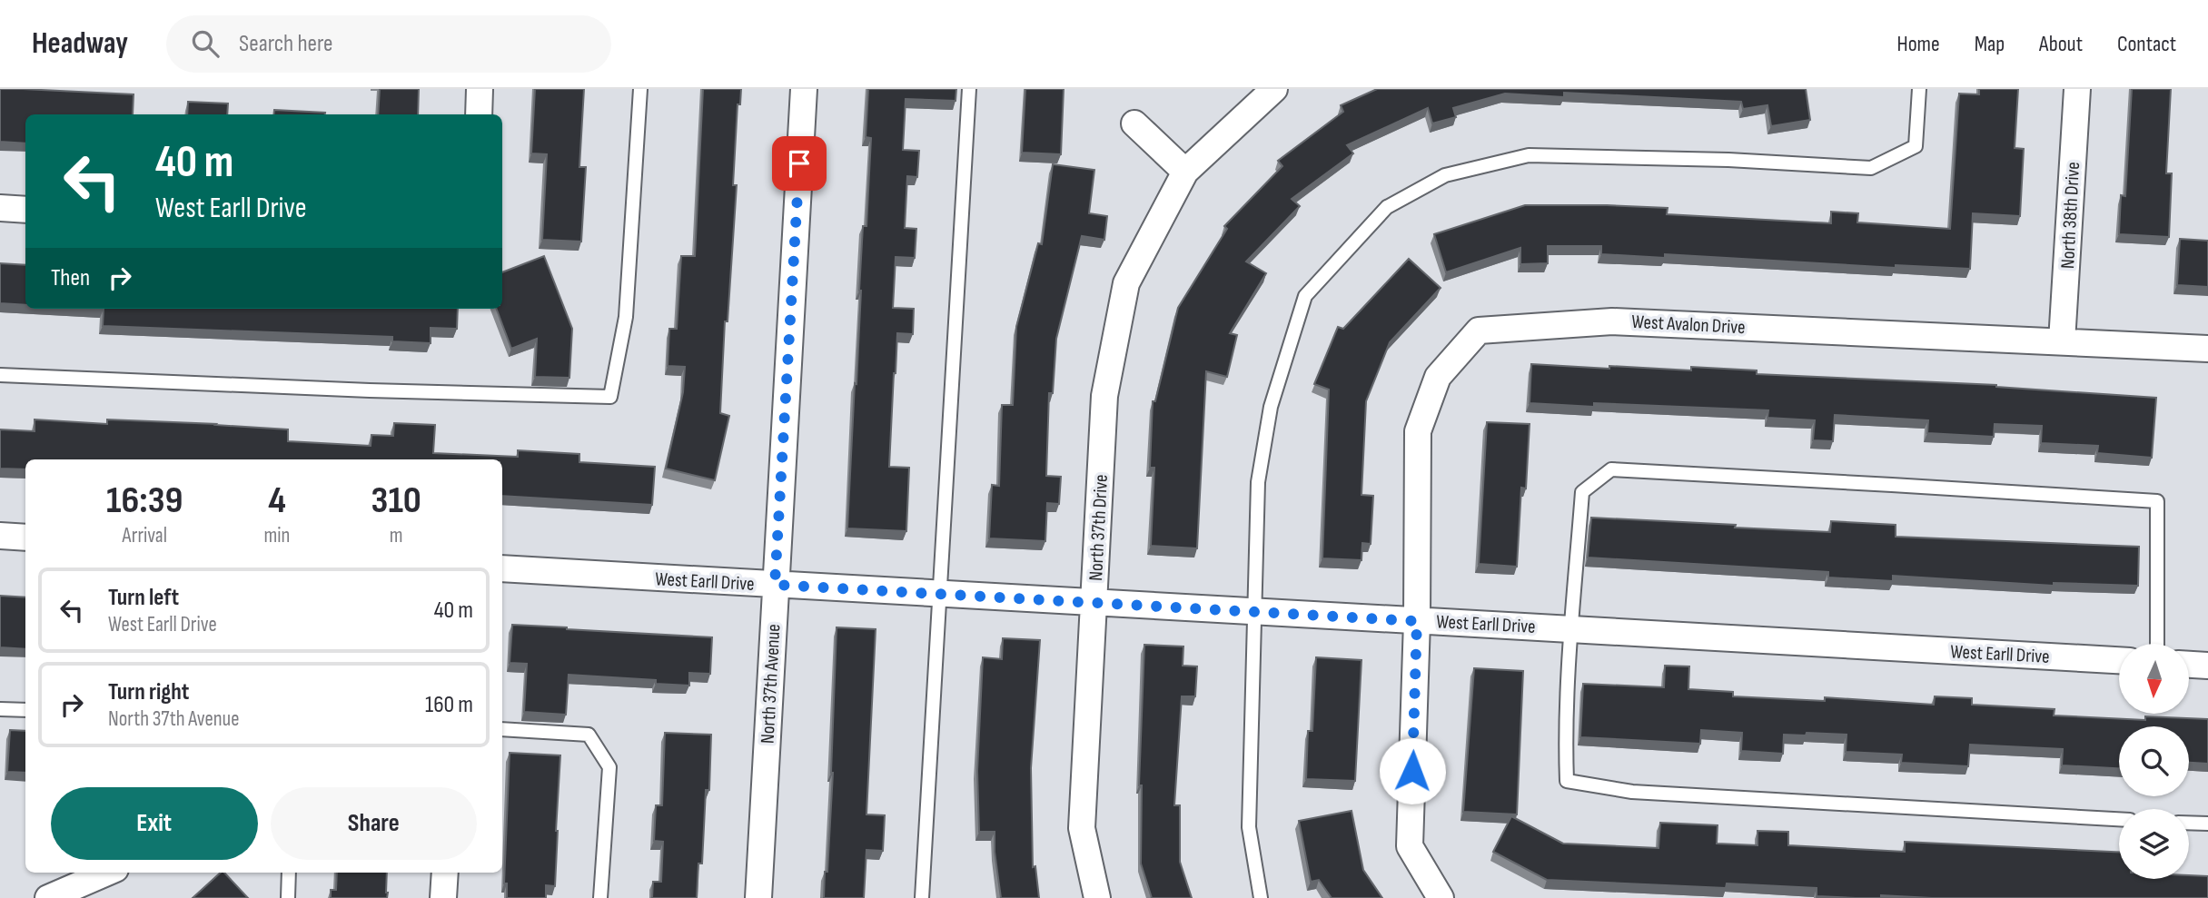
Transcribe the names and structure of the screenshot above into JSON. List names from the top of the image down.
{
  "streets": {
    "street": [
      "North 38th Drive",
      "West Avalon Drive",
      "North 37th Drive",
      "West Earll Drive",
      "North 37th Avenue"
    ]
  },
  "crossings": [
    ["North 38th Drive", "West Avalon Drive"],
    ["West Avalon Drive", "West Earll Drive"],
    ["North 37th Drive", "West Earll Drive"],
    ["West Earll Drive", "North 37th Avenue"]
  ],
  "north": "bottom",
  "page": {
    "header": "Headway",
    "search": "Search here",
    "nav": [
      "Home",
      "Map",
      "About",
      "Contact"
    ],
    "turn": ["40 m", "West Earll Drive"],
    "then": "Then",
    "eta": [
      "16:39",
      "Arrival",
      "4",
      "min",
      "310",
      "m"
    ],
    "list": [
      {
        "name": "Turn left",
        "note": "West Earll Drive",
        "value": "40 m"
      },
      {
        "name": "Turn right",
        "note": "North 37th Avenue",
        "value": "160 m"
      }
    ],
    "buttons": ["Exit", "Share"]
  }
}
